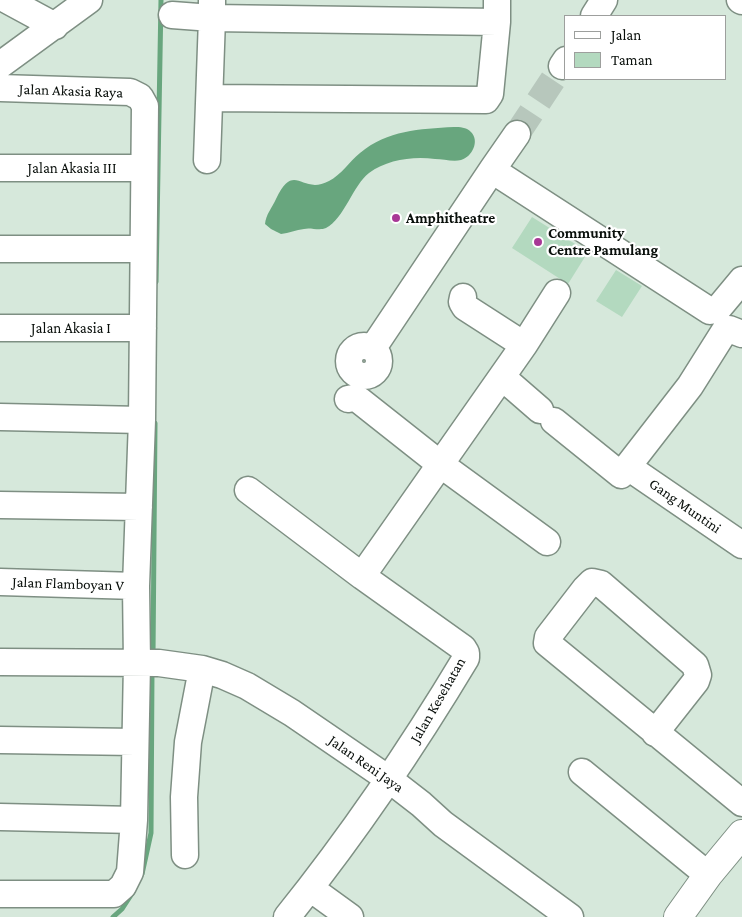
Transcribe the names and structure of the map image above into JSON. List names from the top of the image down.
{
  "streets": {
    "street": [
      "Jalan Akasia Raya",
      "Jalan Akasia III",
      "Jalan Akasia I",
      "Gang Muntini",
      "Jalan Flamboyan V",
      "Jalan Kesehatan",
      "Jalan Reni Jaya"
    ]
  },
  "crossings": [
    ["Jalan Akasia Raya", "Jalan Akasia III"],
    ["Jalan Kesehatan", "Jalan Reni Jaya"]
  ],
  "places": ["Amphitheatre", "Community Centre Pamulang"],
  "legend": ["Jalan", "Taman"]
}
